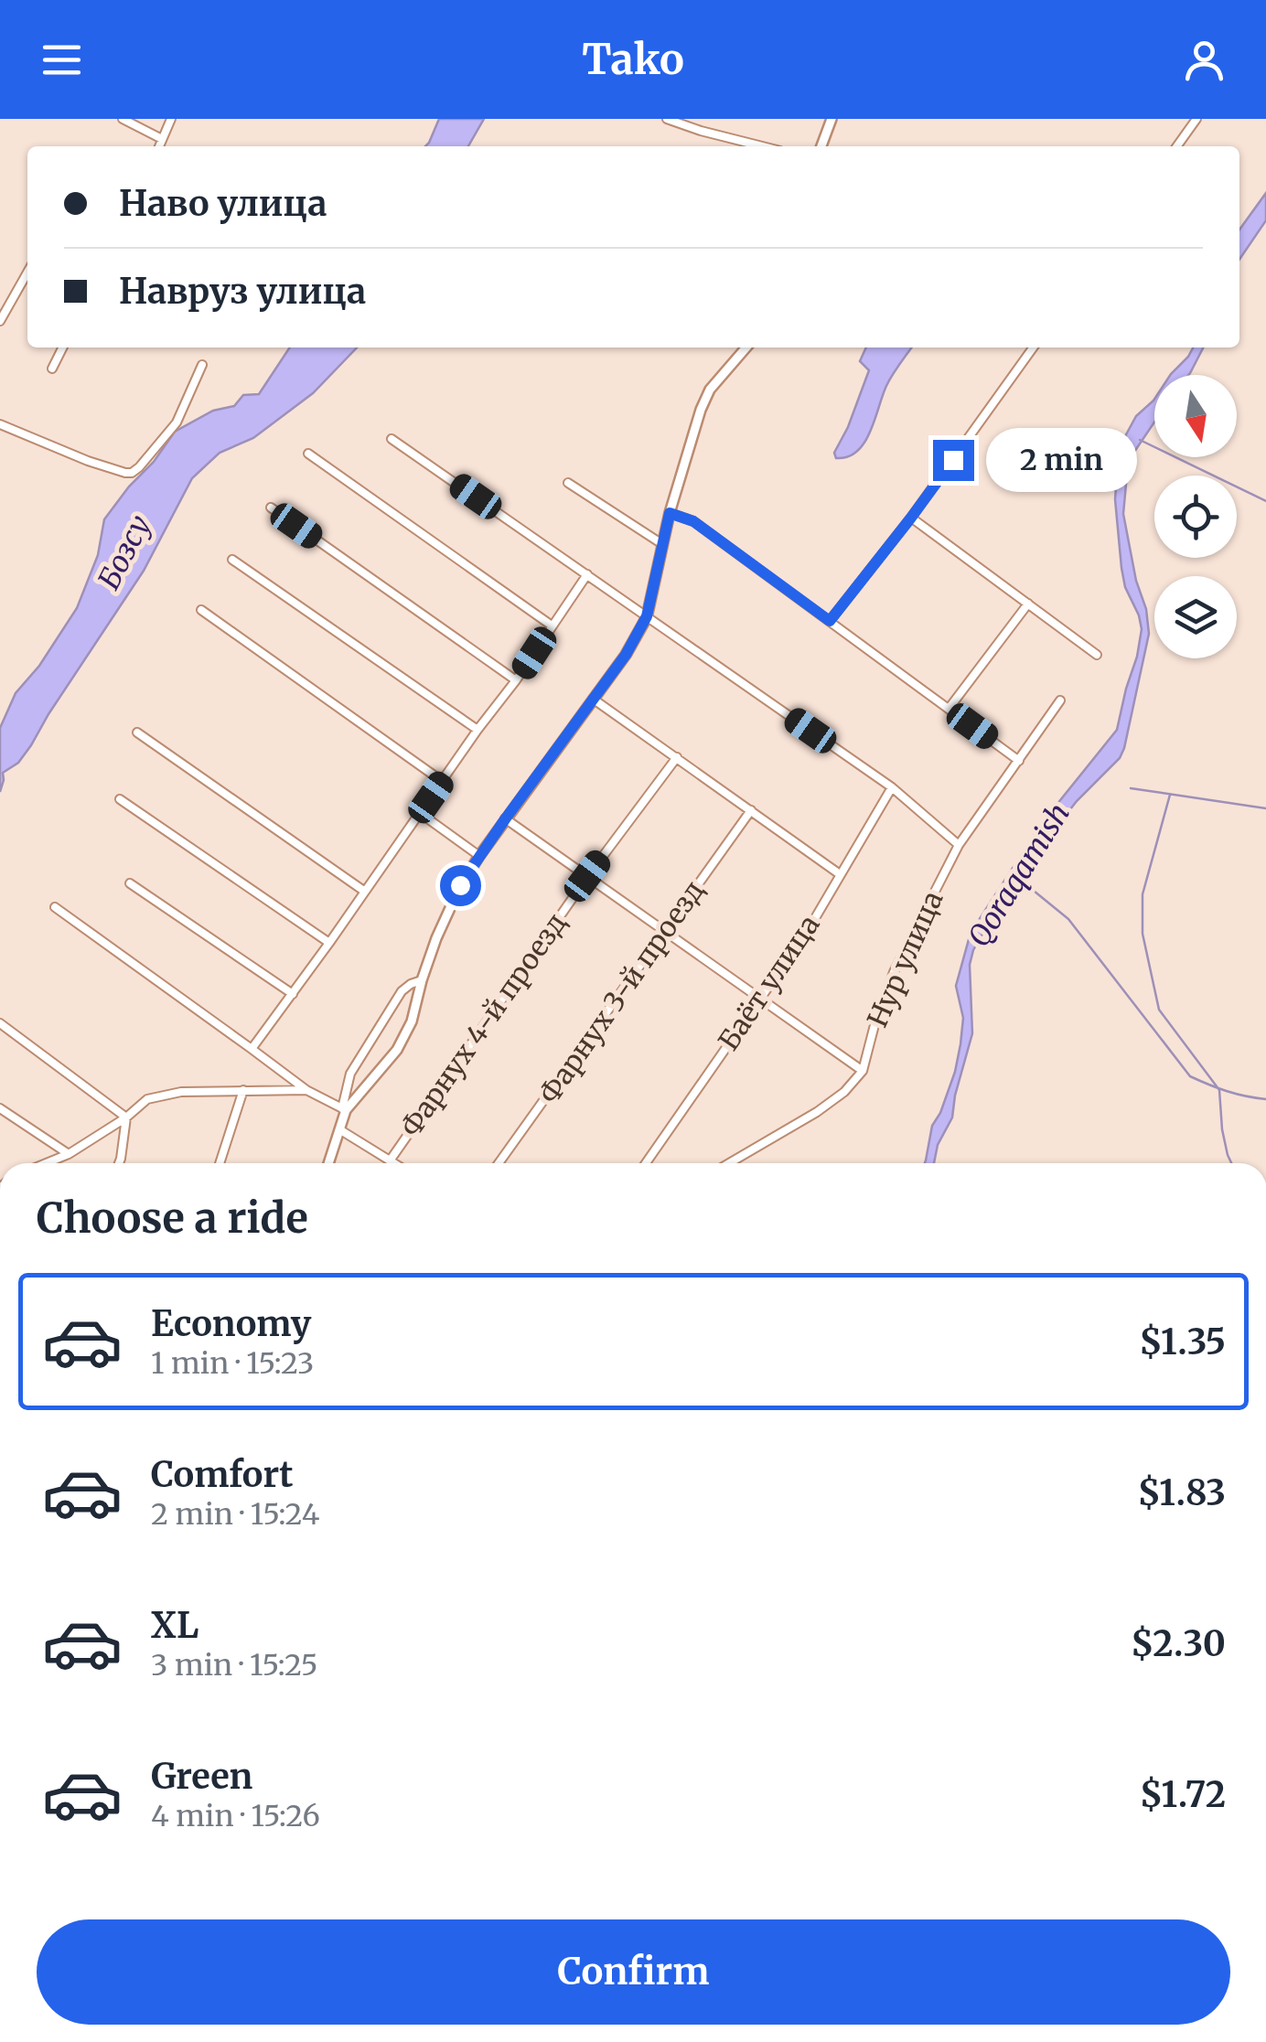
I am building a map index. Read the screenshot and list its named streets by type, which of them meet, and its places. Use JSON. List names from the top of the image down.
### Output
{
  "streets": {
    "street": [
      "Нур улица",
      "Баёт улица",
      "Фарнух 3-й проезд",
      "Фарнух 4-й проезд"
    ]
  },
  "water": ["Бозсу", "Qoraqamish"],
  "north": "bottom",
  "page": {
    "header": "Tako",
    "banner": ["Наво улица", "Навруз улица"],
    "bubble": "2 min",
    "heading": "Choose a ride",
    "list": [
      {
        "name": "Economy",
        "note": "1 min · 15:23",
        "value": "$1.35"
      },
      {
        "name": "Comfort",
        "note": "2 min · 15:24",
        "value": "$1.83"
      },
      {
        "name": "XL",
        "note": "3 min · 15:25",
        "value": "$2.30"
      },
      {
        "name": "Green",
        "note": "4 min · 15:26",
        "value": "$1.72"
      }
    ],
    "buttons": "Confirm"
  }
}
